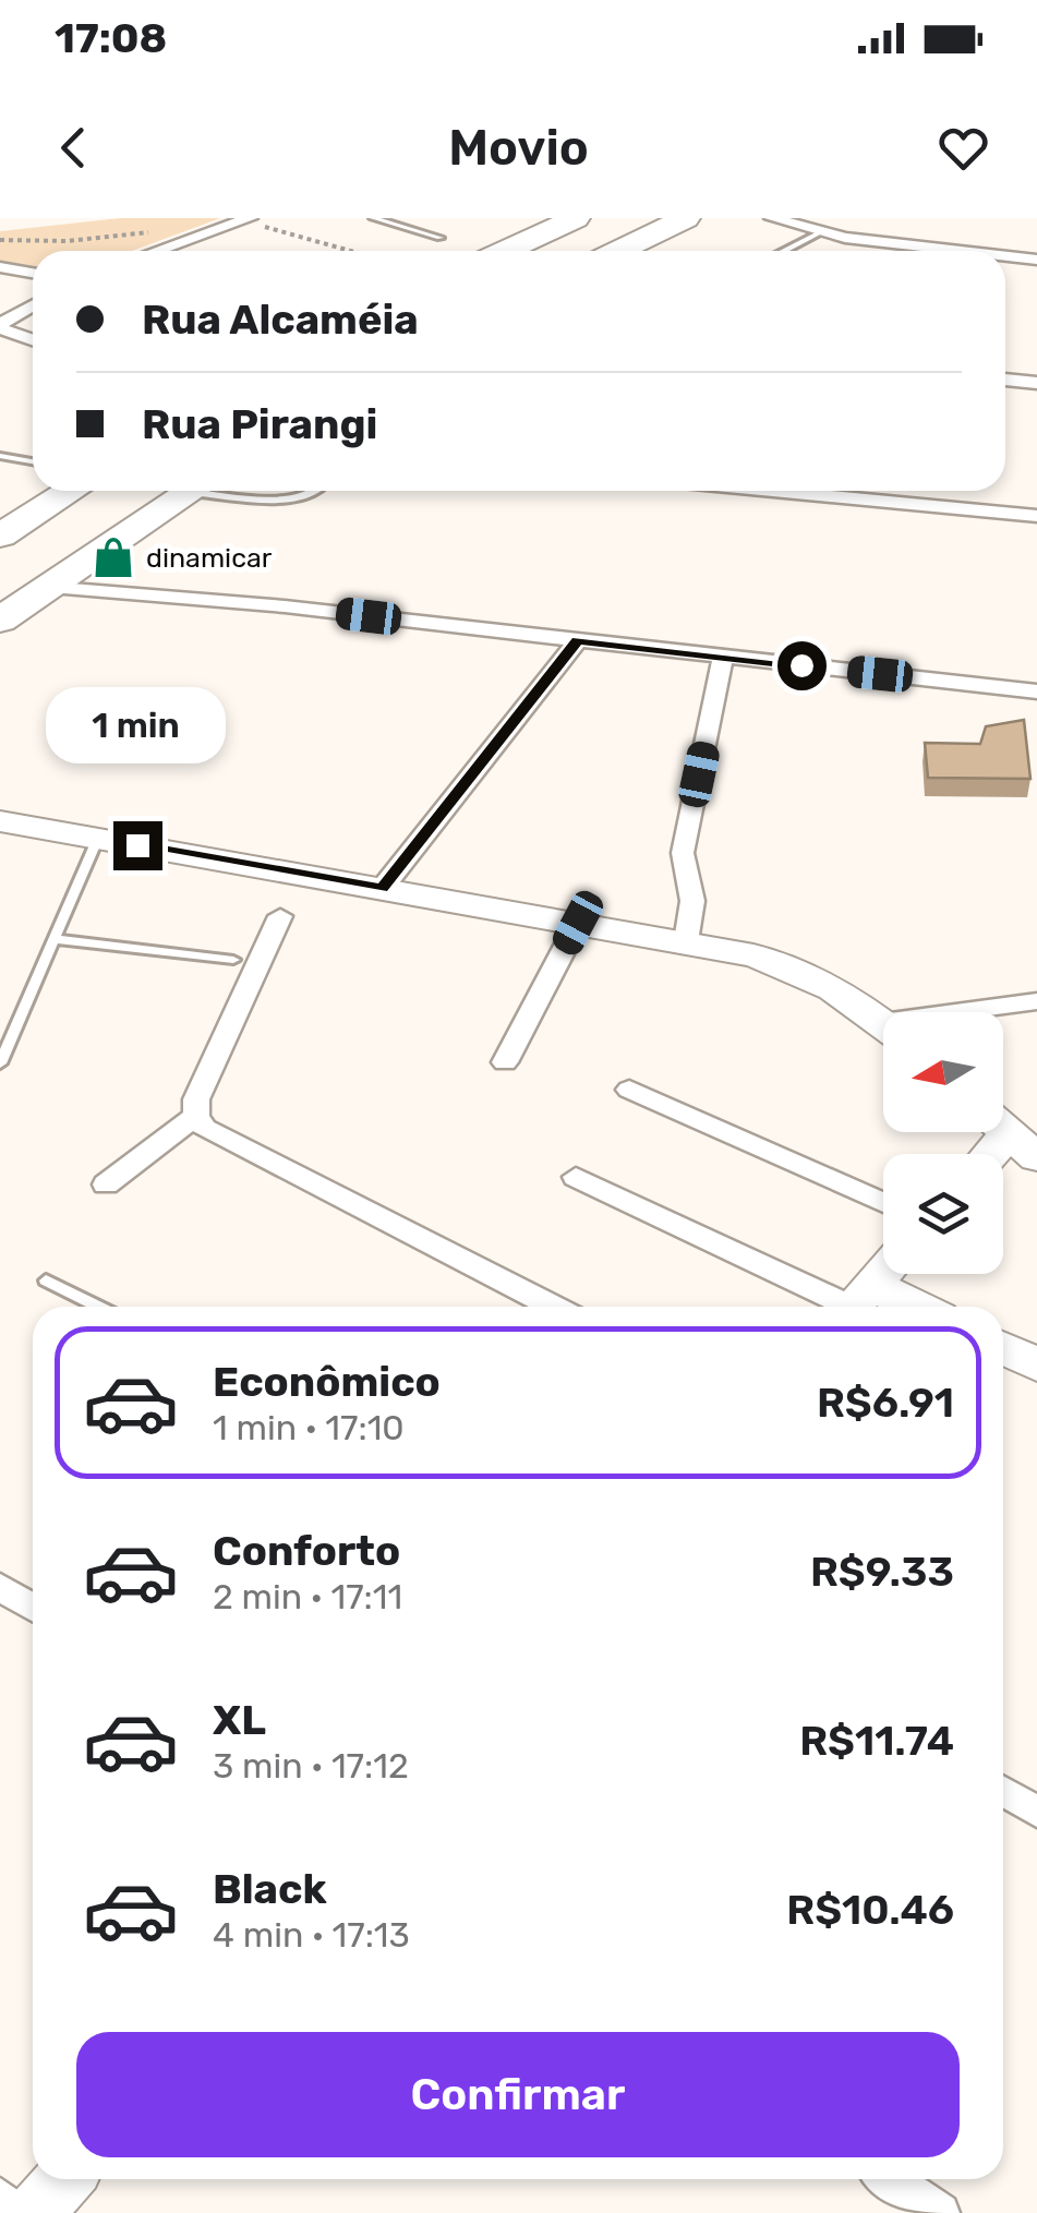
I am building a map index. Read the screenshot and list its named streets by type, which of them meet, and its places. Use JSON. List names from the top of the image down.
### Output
{
  "places": {
    "shop": ["dinamicar"]
  },
  "north": "left",
  "page": {
    "status": "17:08",
    "header": "Movio",
    "banner": ["Rua Alcaméia", "Rua Pirangi"],
    "bubble": "1 min",
    "list": [
      {
        "name": "Econômico",
        "note": "1 min · 17:10",
        "value": "R$6.91"
      },
      {
        "name": "Conforto",
        "note": "2 min · 17:11",
        "value": "R$9.33"
      },
      {
        "name": "XL",
        "note": "3 min · 17:12",
        "value": "R$11.74"
      },
      {
        "name": "Black",
        "note": "4 min · 17:13",
        "value": "R$10.46"
      }
    ],
    "buttons": "Confirmar"
  }
}
